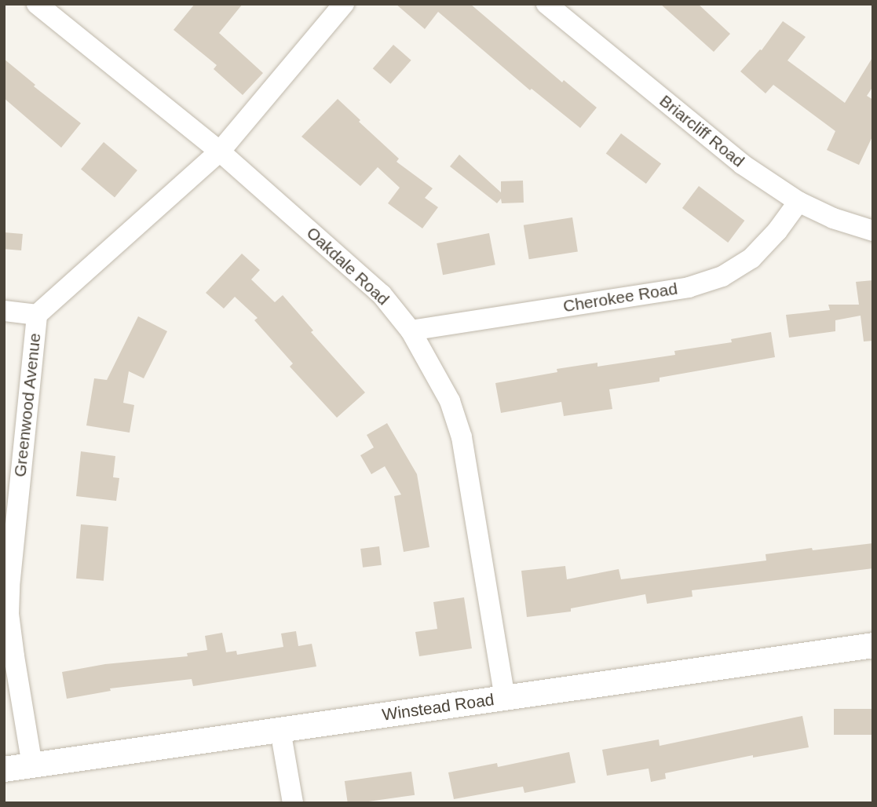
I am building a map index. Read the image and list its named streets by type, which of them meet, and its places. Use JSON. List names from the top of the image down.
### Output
{
  "streets": {
    "street": [
      "Briarcliff Road",
      "Oakdale Road",
      "Cherokee Road",
      "Greenwood Avenue",
      "Winstead Road"
    ]
  },
  "crossings": [
    ["Briarcliff Road", "Cherokee Road"],
    ["Oakdale Road", "Cherokee Road"],
    ["Oakdale Road", "Greenwood Avenue"],
    ["Oakdale Road", "Winstead Road"],
    ["Greenwood Avenue", "Winstead Road"]
  ]
}
